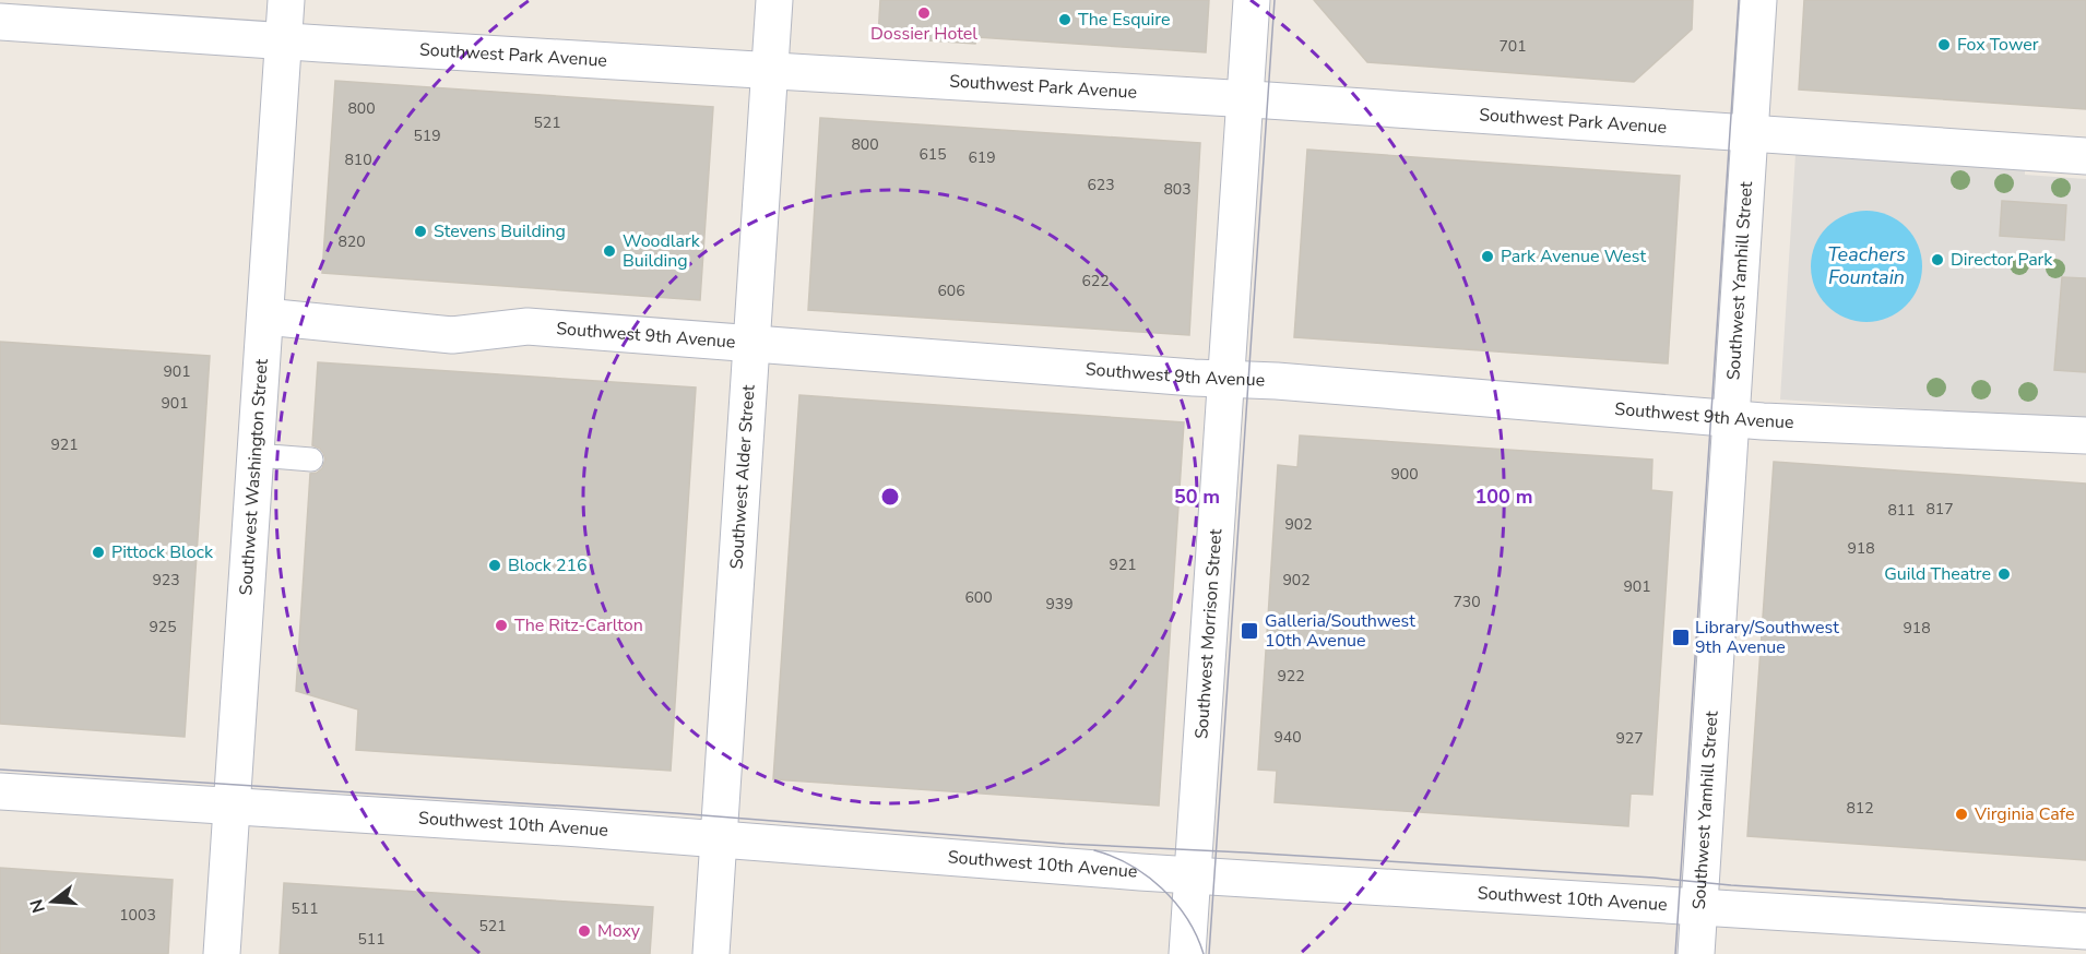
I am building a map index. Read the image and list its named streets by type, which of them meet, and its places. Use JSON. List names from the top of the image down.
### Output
{
  "streets": {
    "street": [
      "Southwest Park Avenue",
      "Southwest Yamhill Street",
      "Southwest 9th Avenue",
      "Southwest Washington Street",
      "Southwest Alder Street",
      "Southwest Morrison Street",
      "Southwest 10th Avenue"
    ]
  },
  "crossings": [
    ["Southwest Park Avenue", "Southwest Yamhill Street"],
    ["Southwest Park Avenue", "Southwest Washington Street"],
    ["Southwest Park Avenue", "Southwest Alder Street"],
    ["Southwest Park Avenue", "Southwest Morrison Street"],
    ["Southwest Yamhill Street", "Southwest 9th Avenue"],
    ["Southwest Yamhill Street", "Southwest 10th Avenue"],
    ["Southwest 9th Avenue", "Southwest Washington Street"],
    ["Southwest 9th Avenue", "Southwest Alder Street"],
    ["Southwest 9th Avenue", "Southwest Morrison Street"],
    ["Southwest Washington Street", "Southwest 10th Avenue"],
    ["Southwest Alder Street", "Southwest 10th Avenue"],
    ["Southwest Morrison Street", "Southwest 10th Avenue"]
  ],
  "water": ["Teachers Fountain"],
  "places": {
    "other": [
      "Dossier Hotel",
      "The Esquire",
      "Fox Tower",
      "Stevens Building",
      "Woodlark Building",
      "Park Avenue West",
      "Director Park",
      "Pittock Block",
      "Block 216",
      "Guild Theatre",
      "The Ritz-Carlton",
      "Virginia Cafe",
      "Moxy"
    ],
    "transit": ["Galleria/Southwest 10th Avenue", "Library/Southwest 9th Avenue"]
  },
  "house_numbers": [
    "701",
    "800",
    "521",
    "519",
    "800",
    "615",
    "619",
    "810",
    "623",
    "803",
    "820",
    "622",
    "606",
    "901",
    "901",
    "921",
    "900",
    "817",
    "811",
    "902",
    "918",
    "921",
    "923",
    "902",
    "901",
    "600",
    "730",
    "939",
    "925",
    "918",
    "922",
    "940",
    "927",
    "812",
    "511",
    "1003",
    "521",
    "511"
  ],
  "north": "left",
  "rings": ["50 m", "100 m"]
}
